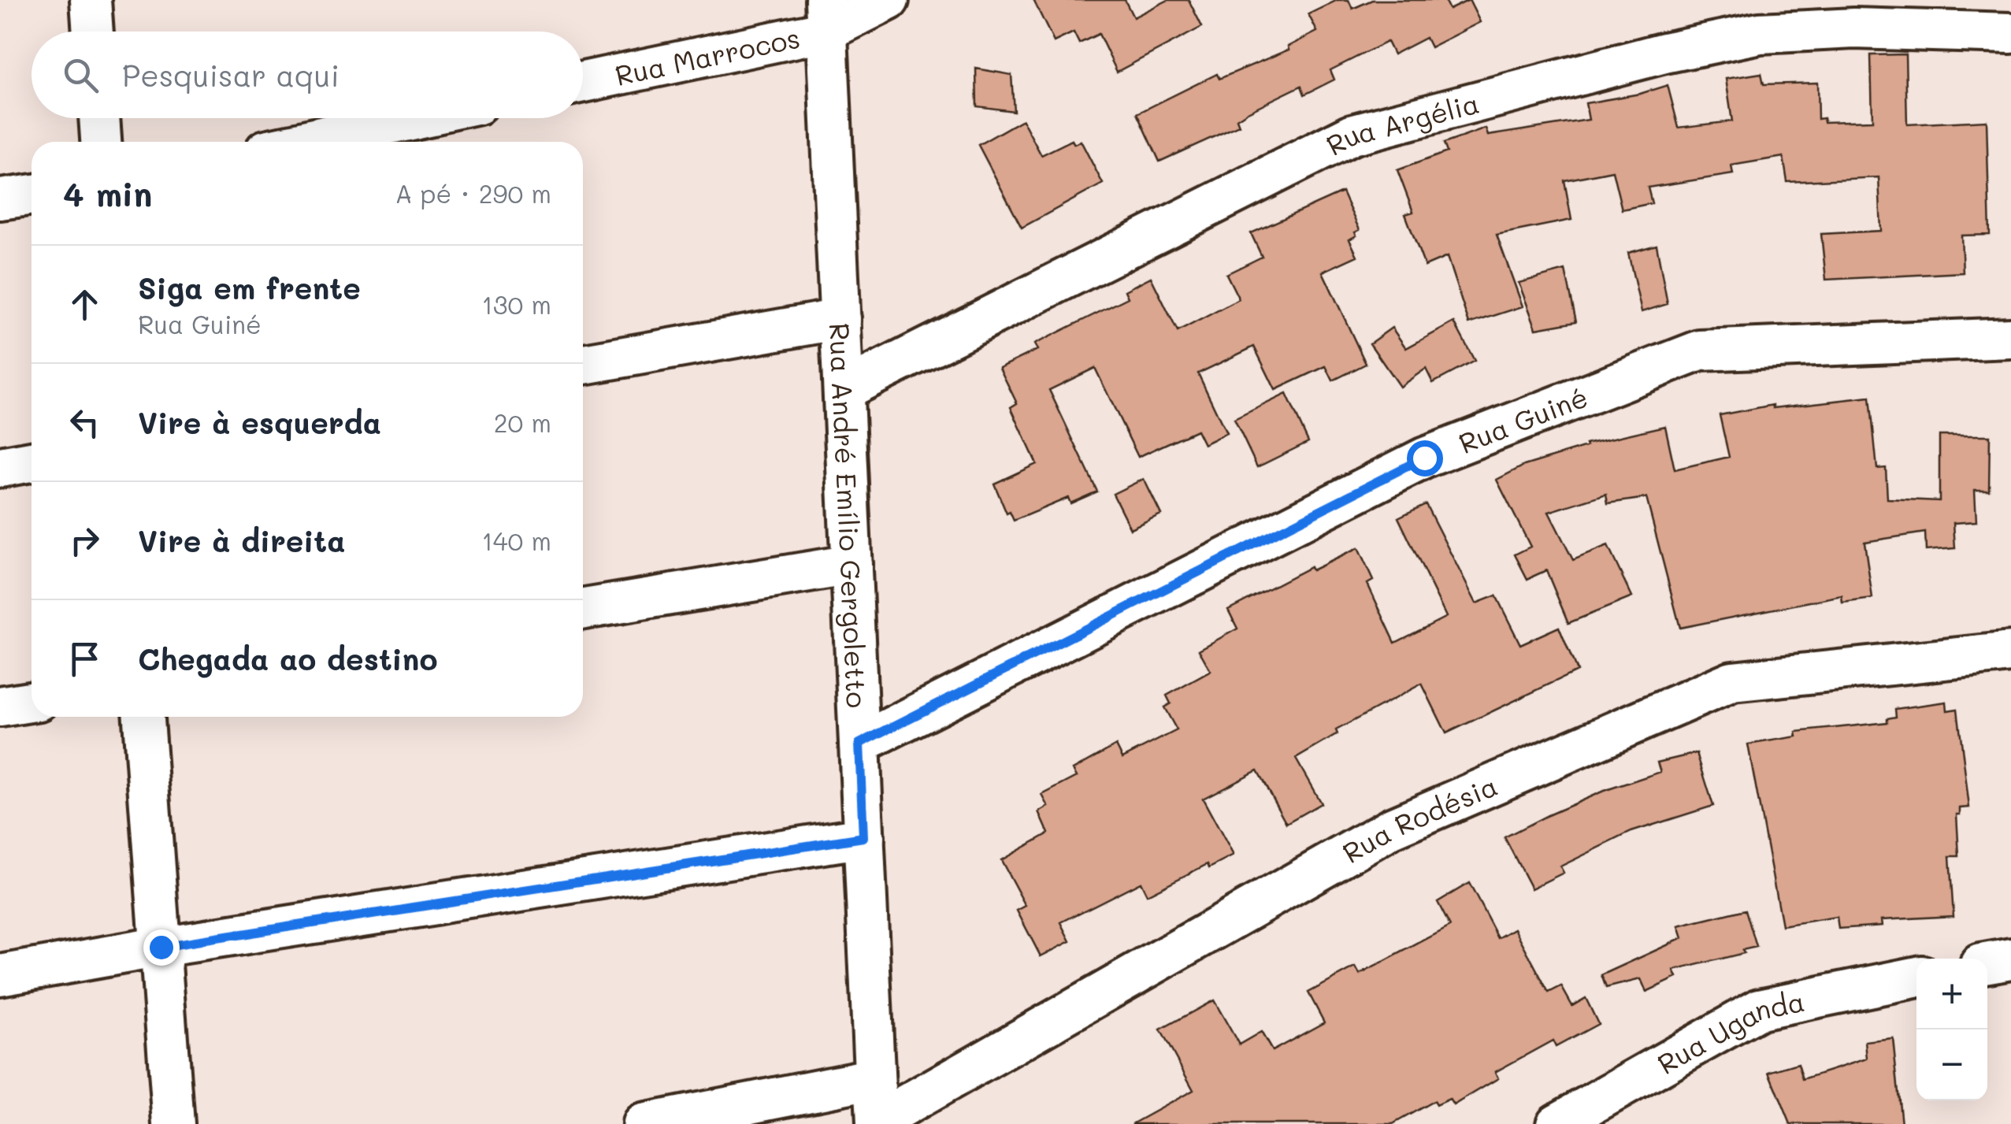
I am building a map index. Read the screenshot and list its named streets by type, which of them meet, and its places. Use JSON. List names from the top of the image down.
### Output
{
  "streets": {
    "street": [
      "Rua Marrocos",
      "Rua Argélia",
      "Rua Guiné",
      "Rua André Emílio Gergoletto",
      "Rua Rodésia",
      "Rua Uganda"
    ]
  },
  "crossings": [
    ["Rua Marrocos", "Rua André Emílio Gergoletto"],
    ["Rua Argélia", "Rua André Emílio Gergoletto"],
    ["Rua Guiné", "Rua André Emílio Gergoletto"],
    ["Rua André Emílio Gergoletto", "Rua Rodésia"]
  ],
  "page": {
    "search": "Pesquisar aqui",
    "heading": ["4 min", "A pé · 290 m"],
    "list": [
      ["Siga em frente", "Rua Guiné", "130 m"],
      ["Vire à esquerda", "20 m"],
      ["Vire à direita", "140 m"],
      "Chegada ao destino"
    ],
    "map_buttons": ["+", "−"]
  }
}
